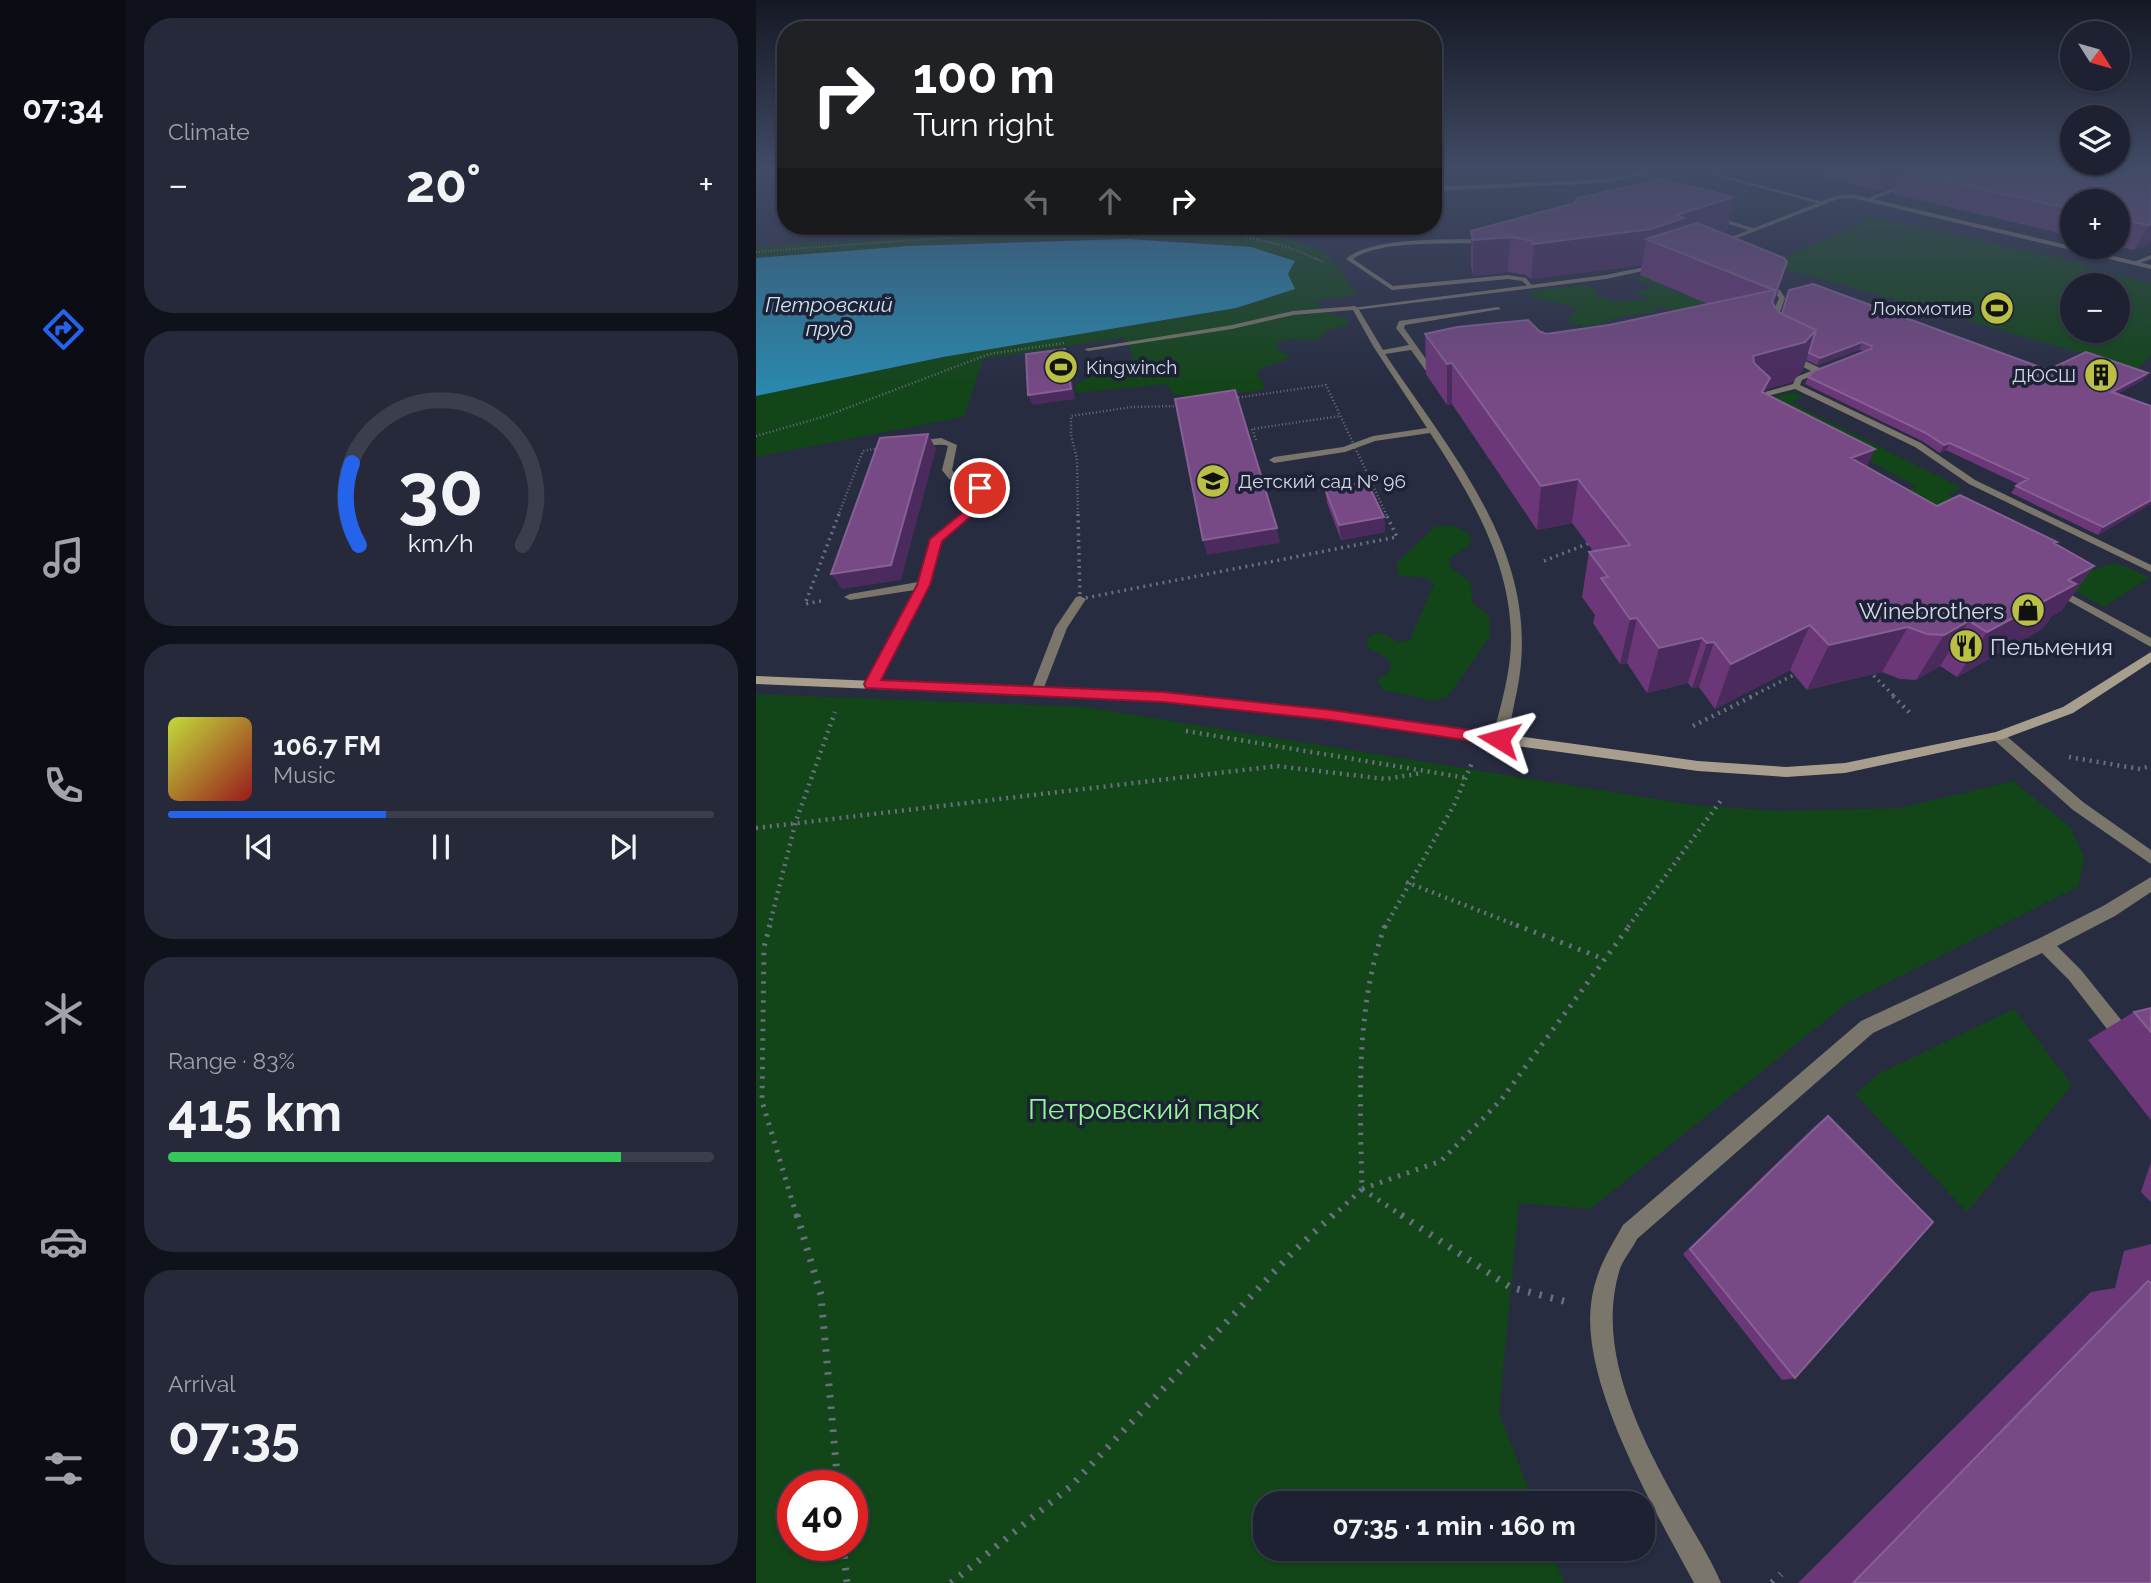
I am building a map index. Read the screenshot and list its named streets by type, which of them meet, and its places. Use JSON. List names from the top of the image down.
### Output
{
  "water": ["Петровский пруд"],
  "parks": ["Петровский парк"],
  "places": {
    "sports": ["Локомотив", "Kingwinch"],
    "building": ["ДЮСШ"],
    "school or university": ["Детский сад № 96"],
    "shop": ["Winebrothers"],
    "restaurant": ["Пельмения"]
  },
  "north": "bottom right",
  "page": {
    "tabs": "07:34",
    "tile": [
      "Climate",
      ["Range · 83%", "415 km"],
      ["Arrival", "07:35"]
    ],
    "map_buttons": ["+", "−"],
    "turn": ["100 m", "Turn right"],
    "heat": ["−", "20°", "+"],
    "song": ["106.7 FM", "Music"],
    "limit": "40",
    "trip": "07:35 · 1 min · 160 m",
    "gauge": ["30", "km/h"]
  }
}
